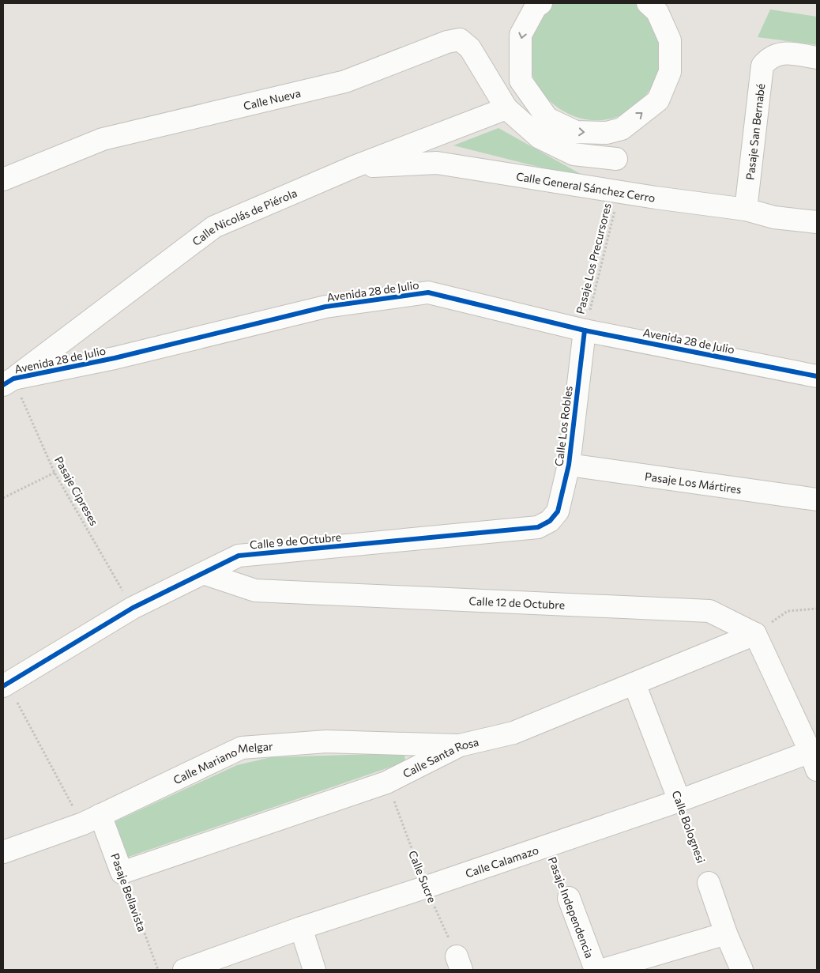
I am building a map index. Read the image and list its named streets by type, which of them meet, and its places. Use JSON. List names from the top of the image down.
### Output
{
  "streets": {
    "street": [
      "Calle Nueva",
      "Pasaje San Bernabé",
      "Calle General Sánchez Cerro",
      "Calle Nicolás de Piérola",
      "Avenida 28 de Julio",
      "Calle Los Robles",
      "Pasaje Los Mártires",
      "Calle 9 de Octubre",
      "Calle 12 de Octubre",
      "Calle Santa Rosa",
      "Calle Mariano Melgar",
      "Calle Bolognesi",
      "Calle Calamazo",
      "Pasaje Bellavista",
      "Pasaje Independencia"
    ],
    "path": ["Pasaje Los Precursores", "Pasaje Cipreses", "Calle Sucre"]
  },
  "crossings": [
    ["Calle Nueva", "Calle Nicolás de Piérola"],
    ["Pasaje San Bernabé", "Calle General Sánchez Cerro"],
    ["Calle General Sánchez Cerro", "Calle Nicolás de Piérola"],
    ["Calle General Sánchez Cerro", "Pasaje Los Precursores"],
    ["Calle Nicolás de Piérola", "Avenida 28 de Julio"],
    ["Calle Nicolás de Piérola", "Pasaje Cipreses"],
    ["Pasaje Los Precursores", "Avenida 28 de Julio"],
    ["Pasaje Los Precursores", "Calle Los Robles"],
    ["Avenida 28 de Julio", "Calle Los Robles"],
    ["Avenida 28 de Julio", "Pasaje Cipreses"],
    ["Calle Los Robles", "Pasaje Los Mártires"],
    ["Calle Los Robles", "Calle 9 de Octubre"],
    ["Pasaje Cipreses", "Calle 9 de Octubre"],
    ["Calle 9 de Octubre", "Calle 12 de Octubre"],
    ["Calle 12 de Octubre", "Calle Santa Rosa"],
    ["Calle Santa Rosa", "Calle Mariano Melgar"],
    ["Calle Santa Rosa", "Calle Bolognesi"],
    ["Calle Santa Rosa", "Calle Sucre"],
    ["Calle Santa Rosa", "Pasaje Bellavista"],
    ["Calle Mariano Melgar", "Pasaje Bellavista"],
    ["Calle Bolognesi", "Calle Calamazo"],
    ["Calle Calamazo", "Calle Sucre"],
    ["Calle Calamazo", "Pasaje Independencia"]
  ]
}
